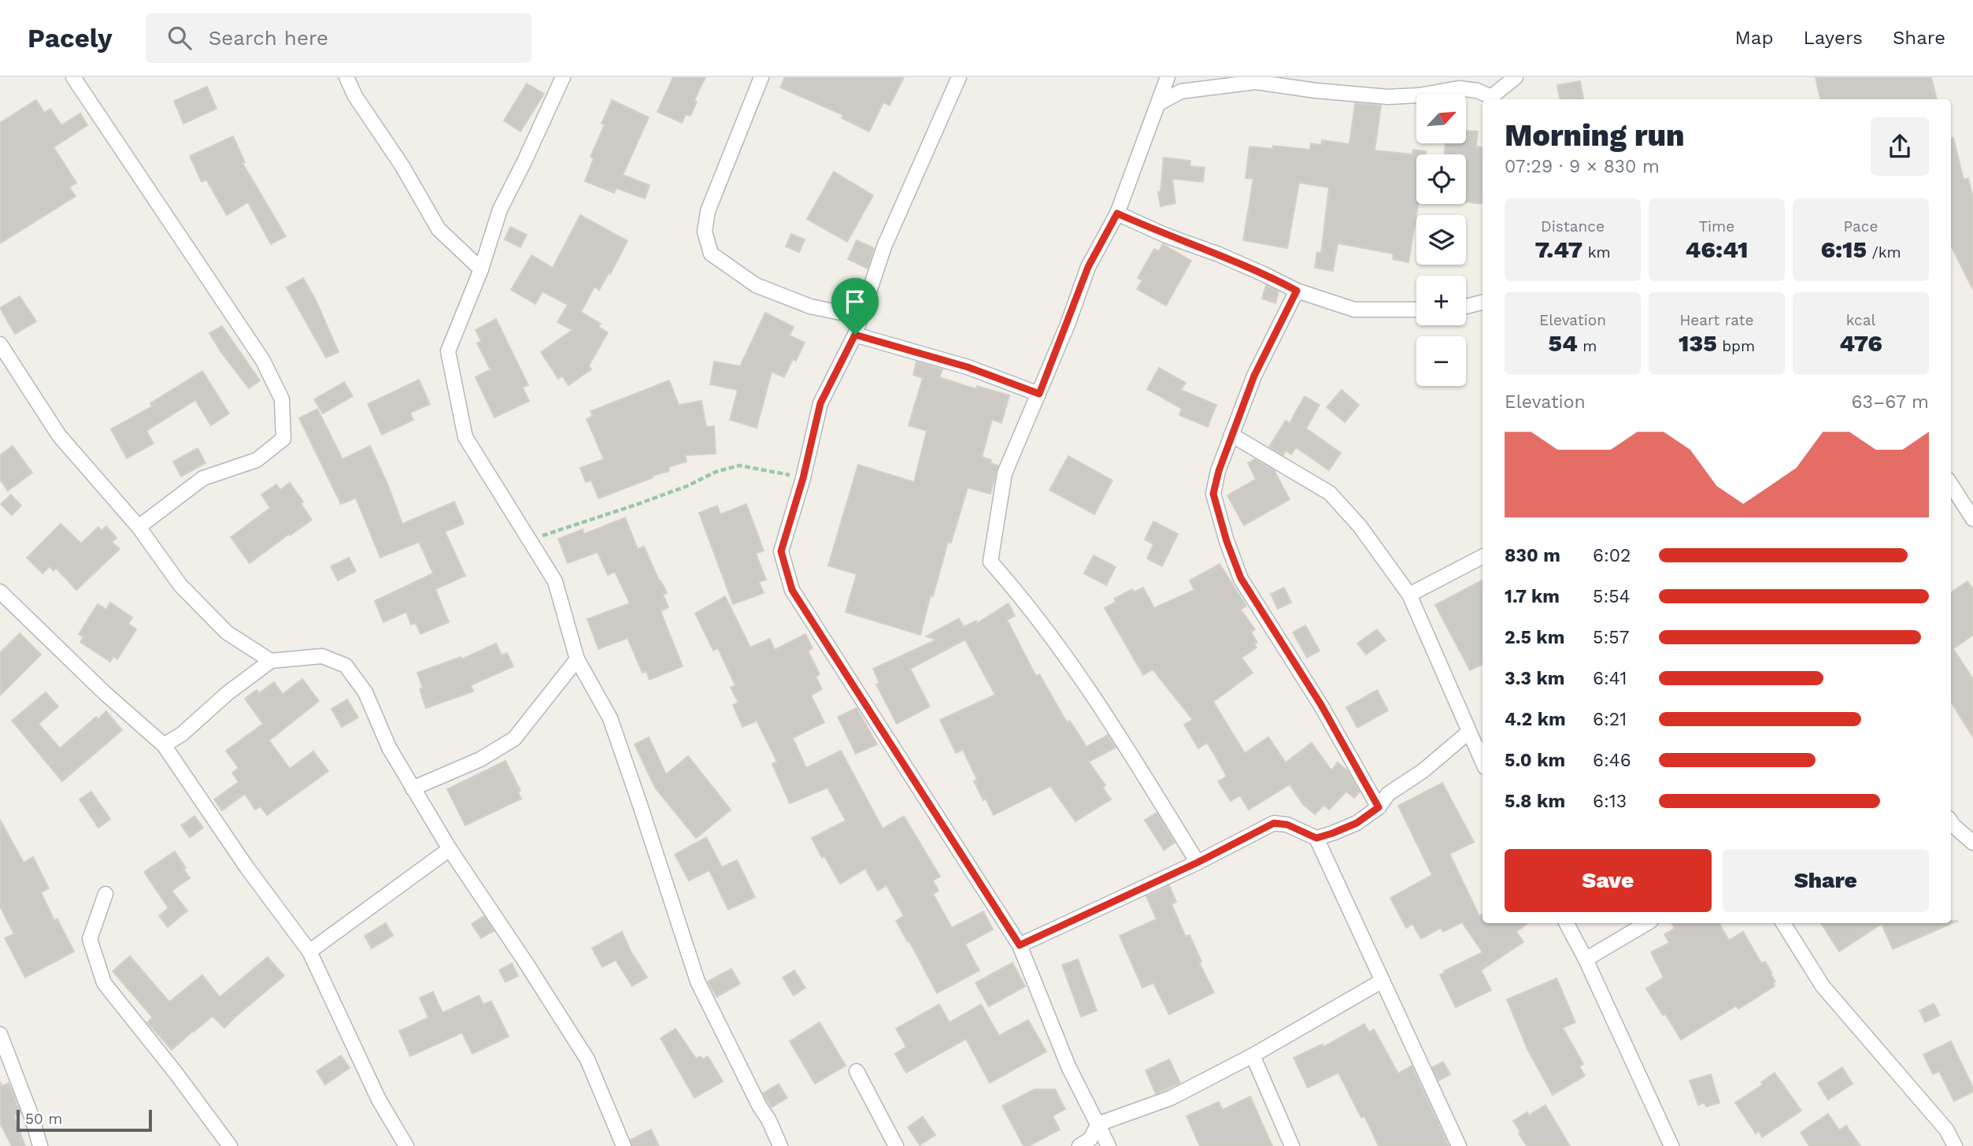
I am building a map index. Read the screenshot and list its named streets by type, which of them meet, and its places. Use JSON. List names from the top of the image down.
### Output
{
  "scale_bar": "50 m",
  "north": "top right",
  "page": {
    "header": "Pacely",
    "search": "Search here",
    "nav": ["Map", "Layers", "Share"],
    "map_buttons": ["+", "−"],
    "heading": ["Morning run", "07:29 · 9 × 830 m"],
    "stats": [
      ["Distance", "7.47 km"],
      ["Time", "46:41"],
      ["Pace", "6:15 /km"],
      ["Elevation", "54 m"],
      ["Heart rate", "135 bpm"],
      ["kcal", "476"]
    ],
    "chart": ["Elevation", "63–67 m"],
    "list": [
      {
        "name": "830 m",
        "note": "6:02"
      },
      {
        "name": "1.7 km",
        "note": "5:54"
      },
      {
        "name": "2.5 km",
        "note": "5:57"
      },
      {
        "name": "3.3 km",
        "note": "6:41"
      },
      {
        "name": "4.2 km",
        "note": "6:21"
      },
      {
        "name": "5.0 km",
        "note": "6:46"
      },
      {
        "name": "5.8 km",
        "note": "6:13"
      }
    ],
    "buttons": ["Save", "Share"],
    "scale": "50 m"
  }
}
